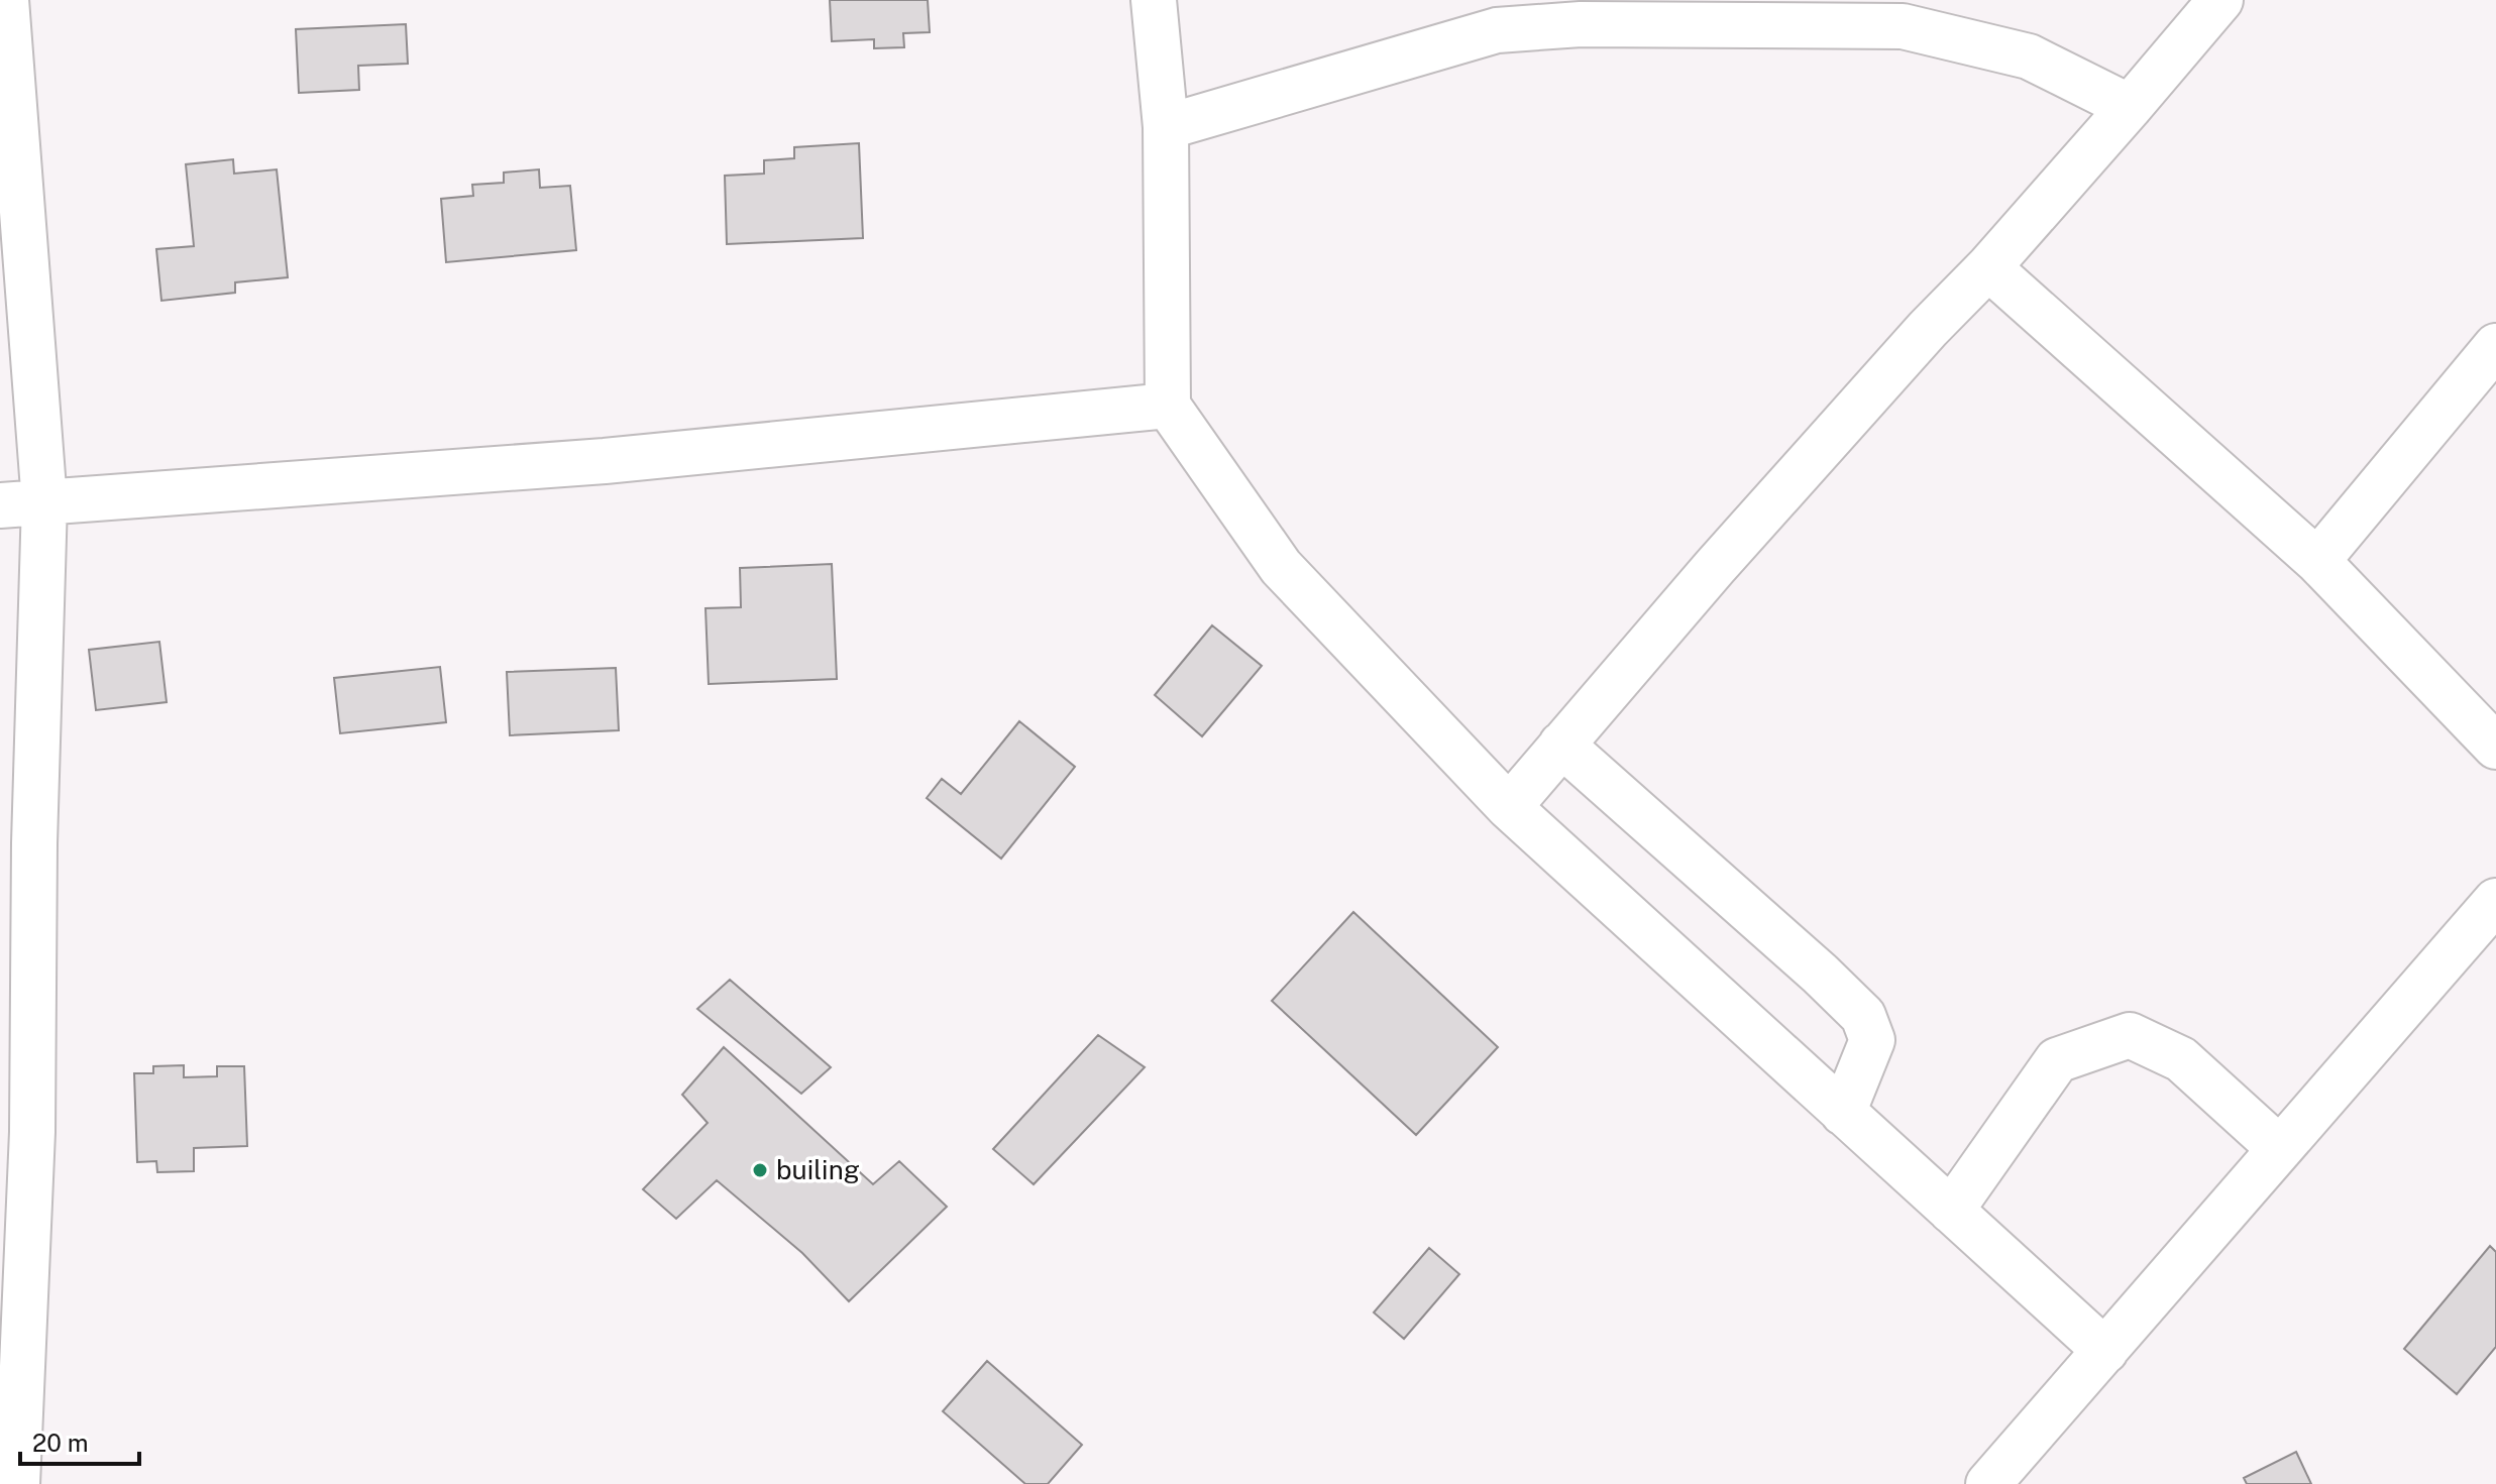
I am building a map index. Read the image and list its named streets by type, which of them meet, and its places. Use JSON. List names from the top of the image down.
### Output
{
  "places": ["builing"],
  "scale_bar": "20 m"
}
